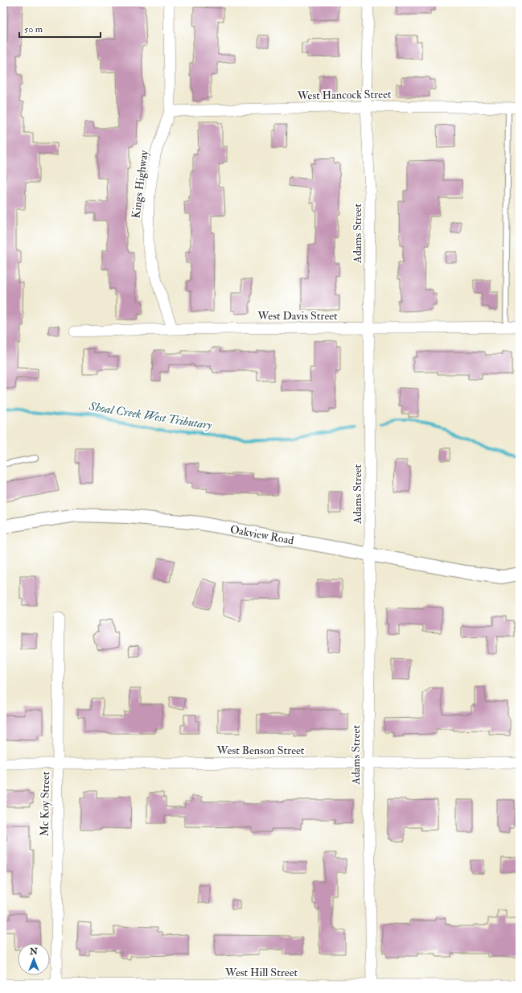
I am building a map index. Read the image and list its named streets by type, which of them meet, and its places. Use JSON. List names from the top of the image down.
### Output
{
  "streets": {
    "street": [
      "West Hancock Street",
      "Kings Highway",
      "Adams Street",
      "West Davis Street",
      "Oakview Road",
      "West Benson Street",
      "Mc Koy Street",
      "West Hill Street"
    ]
  },
  "crossings": [
    ["West Hancock Street", "Kings Highway"],
    ["West Hancock Street", "Adams Street"],
    ["Kings Highway", "West Davis Street"],
    ["Adams Street", "West Davis Street"],
    ["Adams Street", "Oakview Road"],
    ["Adams Street", "West Benson Street"],
    ["Adams Street", "West Hill Street"],
    ["West Benson Street", "Mc Koy Street"],
    ["Mc Koy Street", "West Hill Street"]
  ],
  "water": ["Shoal Creek West Tributary"],
  "scale_bar": "50 m",
  "north": "top"
}
